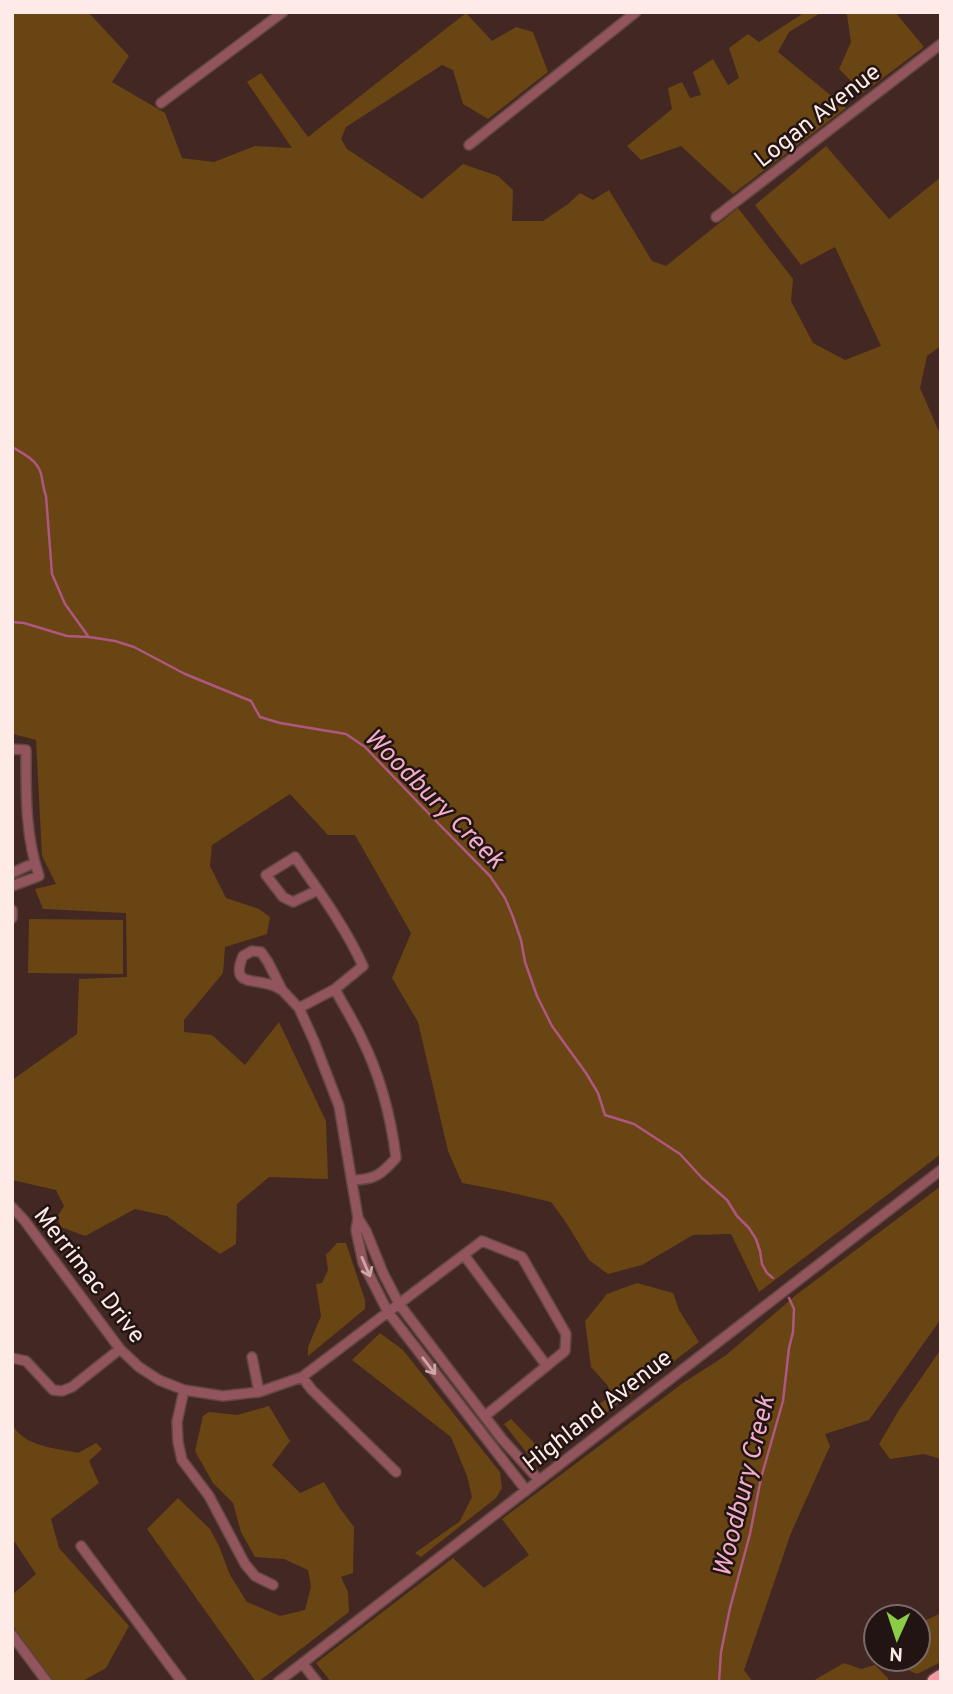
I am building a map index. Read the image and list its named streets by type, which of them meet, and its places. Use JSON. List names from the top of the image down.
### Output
{
  "streets": {
    "street": ["Logan Avenue", "Merrimac Drive", "Highland Avenue"]
  },
  "water": ["Woodbury Creek"],
  "north": "bottom"
}
